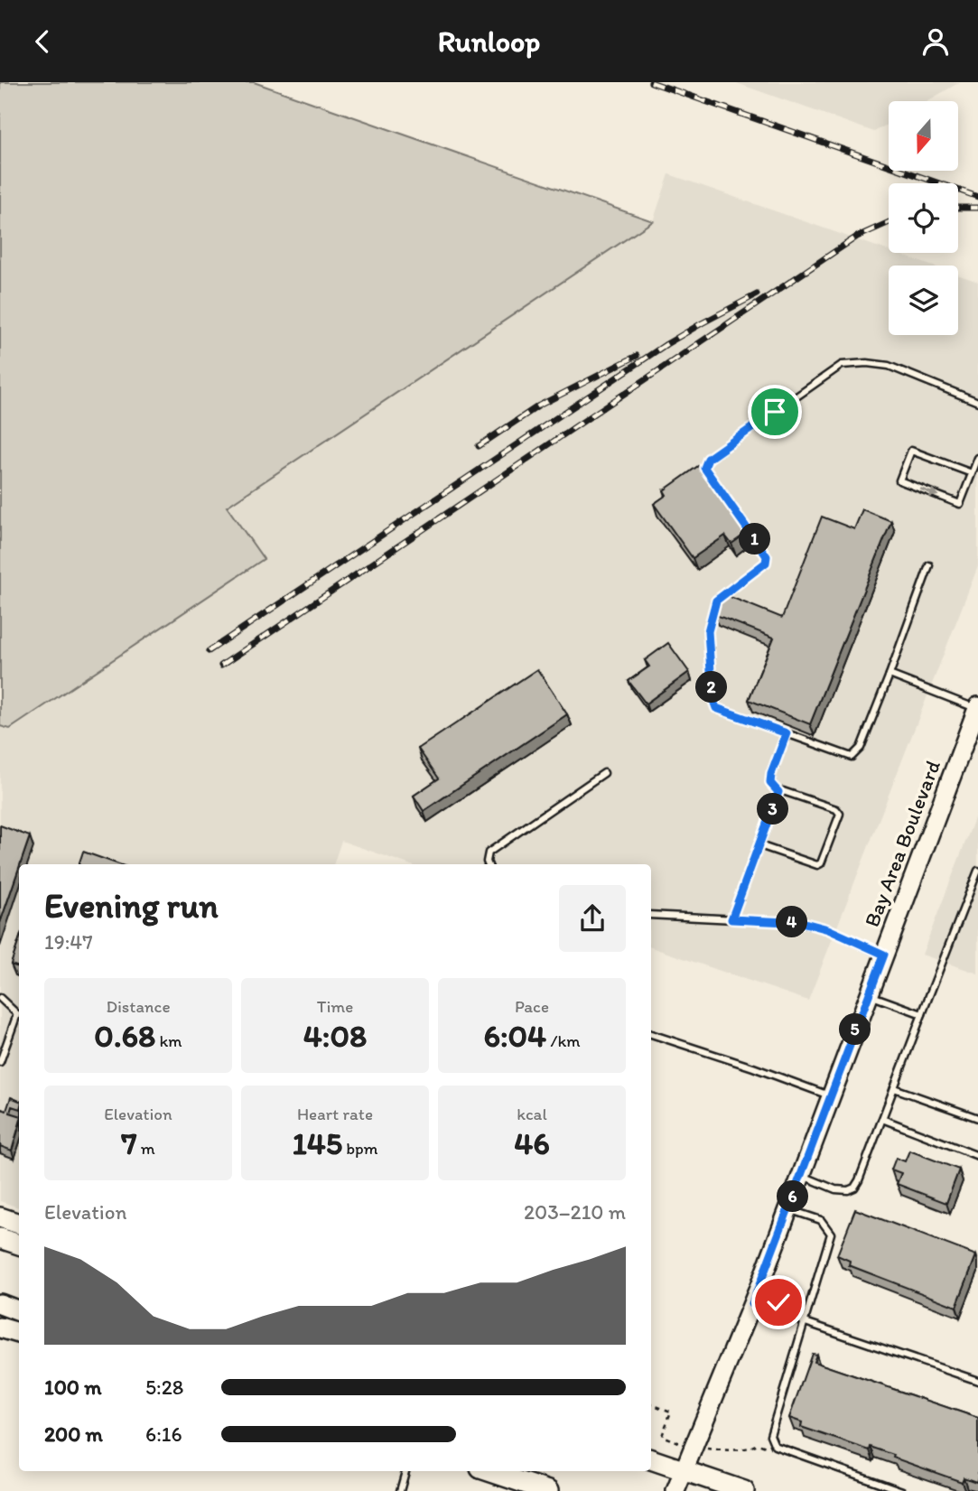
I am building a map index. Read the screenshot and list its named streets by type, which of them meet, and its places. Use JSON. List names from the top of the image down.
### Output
{
  "streets": {
    "main road": ["Bay Area Boulevard"]
  },
  "north": "bottom",
  "page": {
    "header": "Runloop",
    "pins": [
      "1",
      "2",
      "3",
      "4",
      "5",
      "6"
    ],
    "heading": ["Evening run", "19:47"],
    "stats": [
      ["Distance", "0.68 km"],
      ["Time", "4:08"],
      ["Pace", "6:04 /km"],
      ["Elevation", "7 m"],
      ["Heart rate", "145 bpm"],
      ["kcal", "46"]
    ],
    "chart": ["Elevation", "203–210 m"],
    "list": [
      {
        "name": "100 m",
        "note": "5:28"
      },
      {
        "name": "200 m",
        "note": "6:16"
      }
    ]
  }
}
